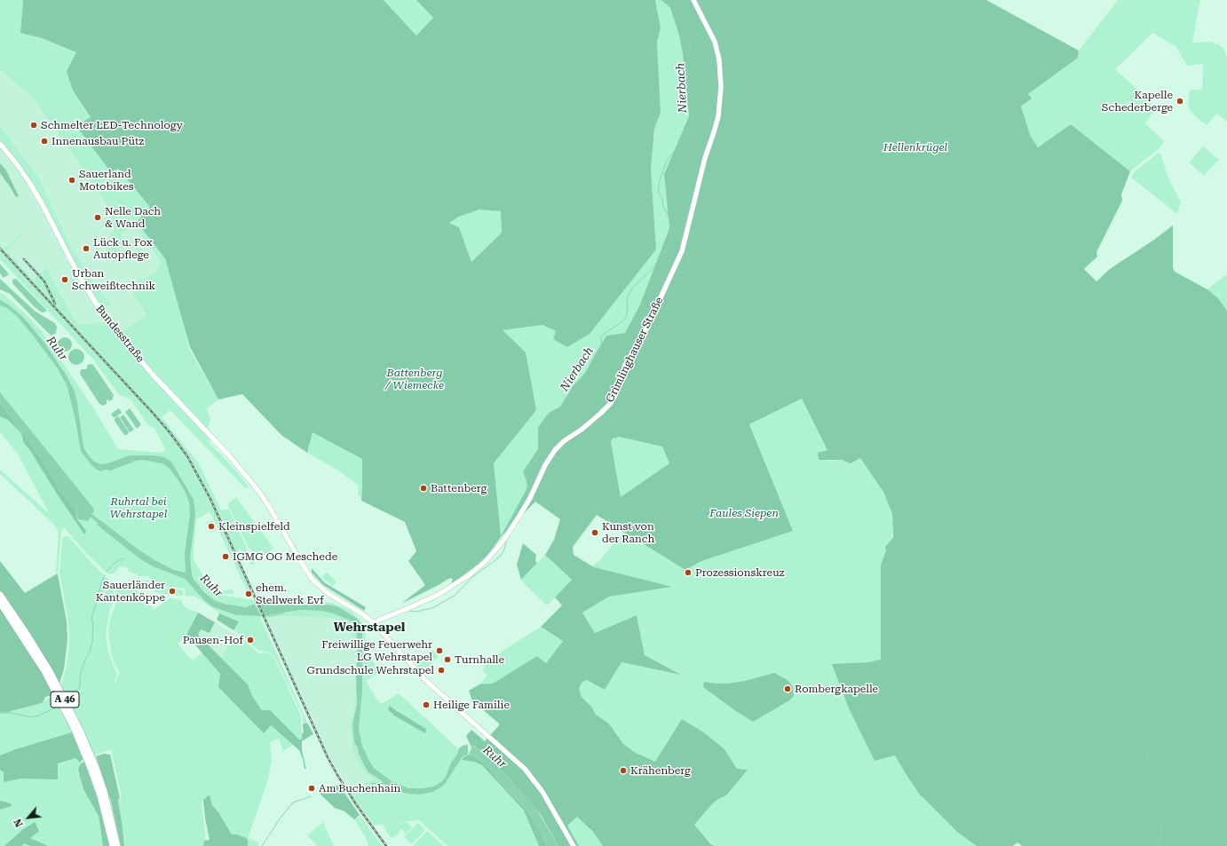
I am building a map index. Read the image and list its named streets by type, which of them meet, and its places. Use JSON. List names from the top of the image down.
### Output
{
  "streets": {
    "highway": ["A 46"],
    "main road": ["Bundesstraße", "Grimlinghauser Straße"]
  },
  "crossings": [
    ["Bundesstraße", "Grimlinghauser Straße"]
  ],
  "districts": ["Wehrstapel"],
  "water": ["Nierbach", "Ruhr"],
  "parks": [
    "Hellenkrügel",
    "Battenberg / Wiemecke",
    "Ruhrtal bei Wehrstapel",
    "Faules Siepen"
  ],
  "places": [
    "Kapelle Schederberge",
    "Schmelter LED-Technology",
    "Innenausbau Pütz",
    "Sauerland Motobikes",
    "Nelle Dach & Wand",
    "Lück u. Fox Autopflege",
    "Urban Schweißtechnik",
    "Battenberg",
    "Kleinspielfeld",
    "Kunst von der Ranch",
    "IGMG OG Meschede",
    "Prozessionskreuz",
    "Sauerländer Kantenköppe",
    "ehem. Stellwerk Evf",
    "Pausen-Hof",
    "Freiwillige Feuerwehr LG Wehrstapel",
    "Turnhalle",
    "Grundschule Wehrstapel",
    "Rombergkapelle",
    "Heilige Familie",
    "Krähenberg",
    "Am Buchenhain"
  ],
  "north": "bottom left"
}
